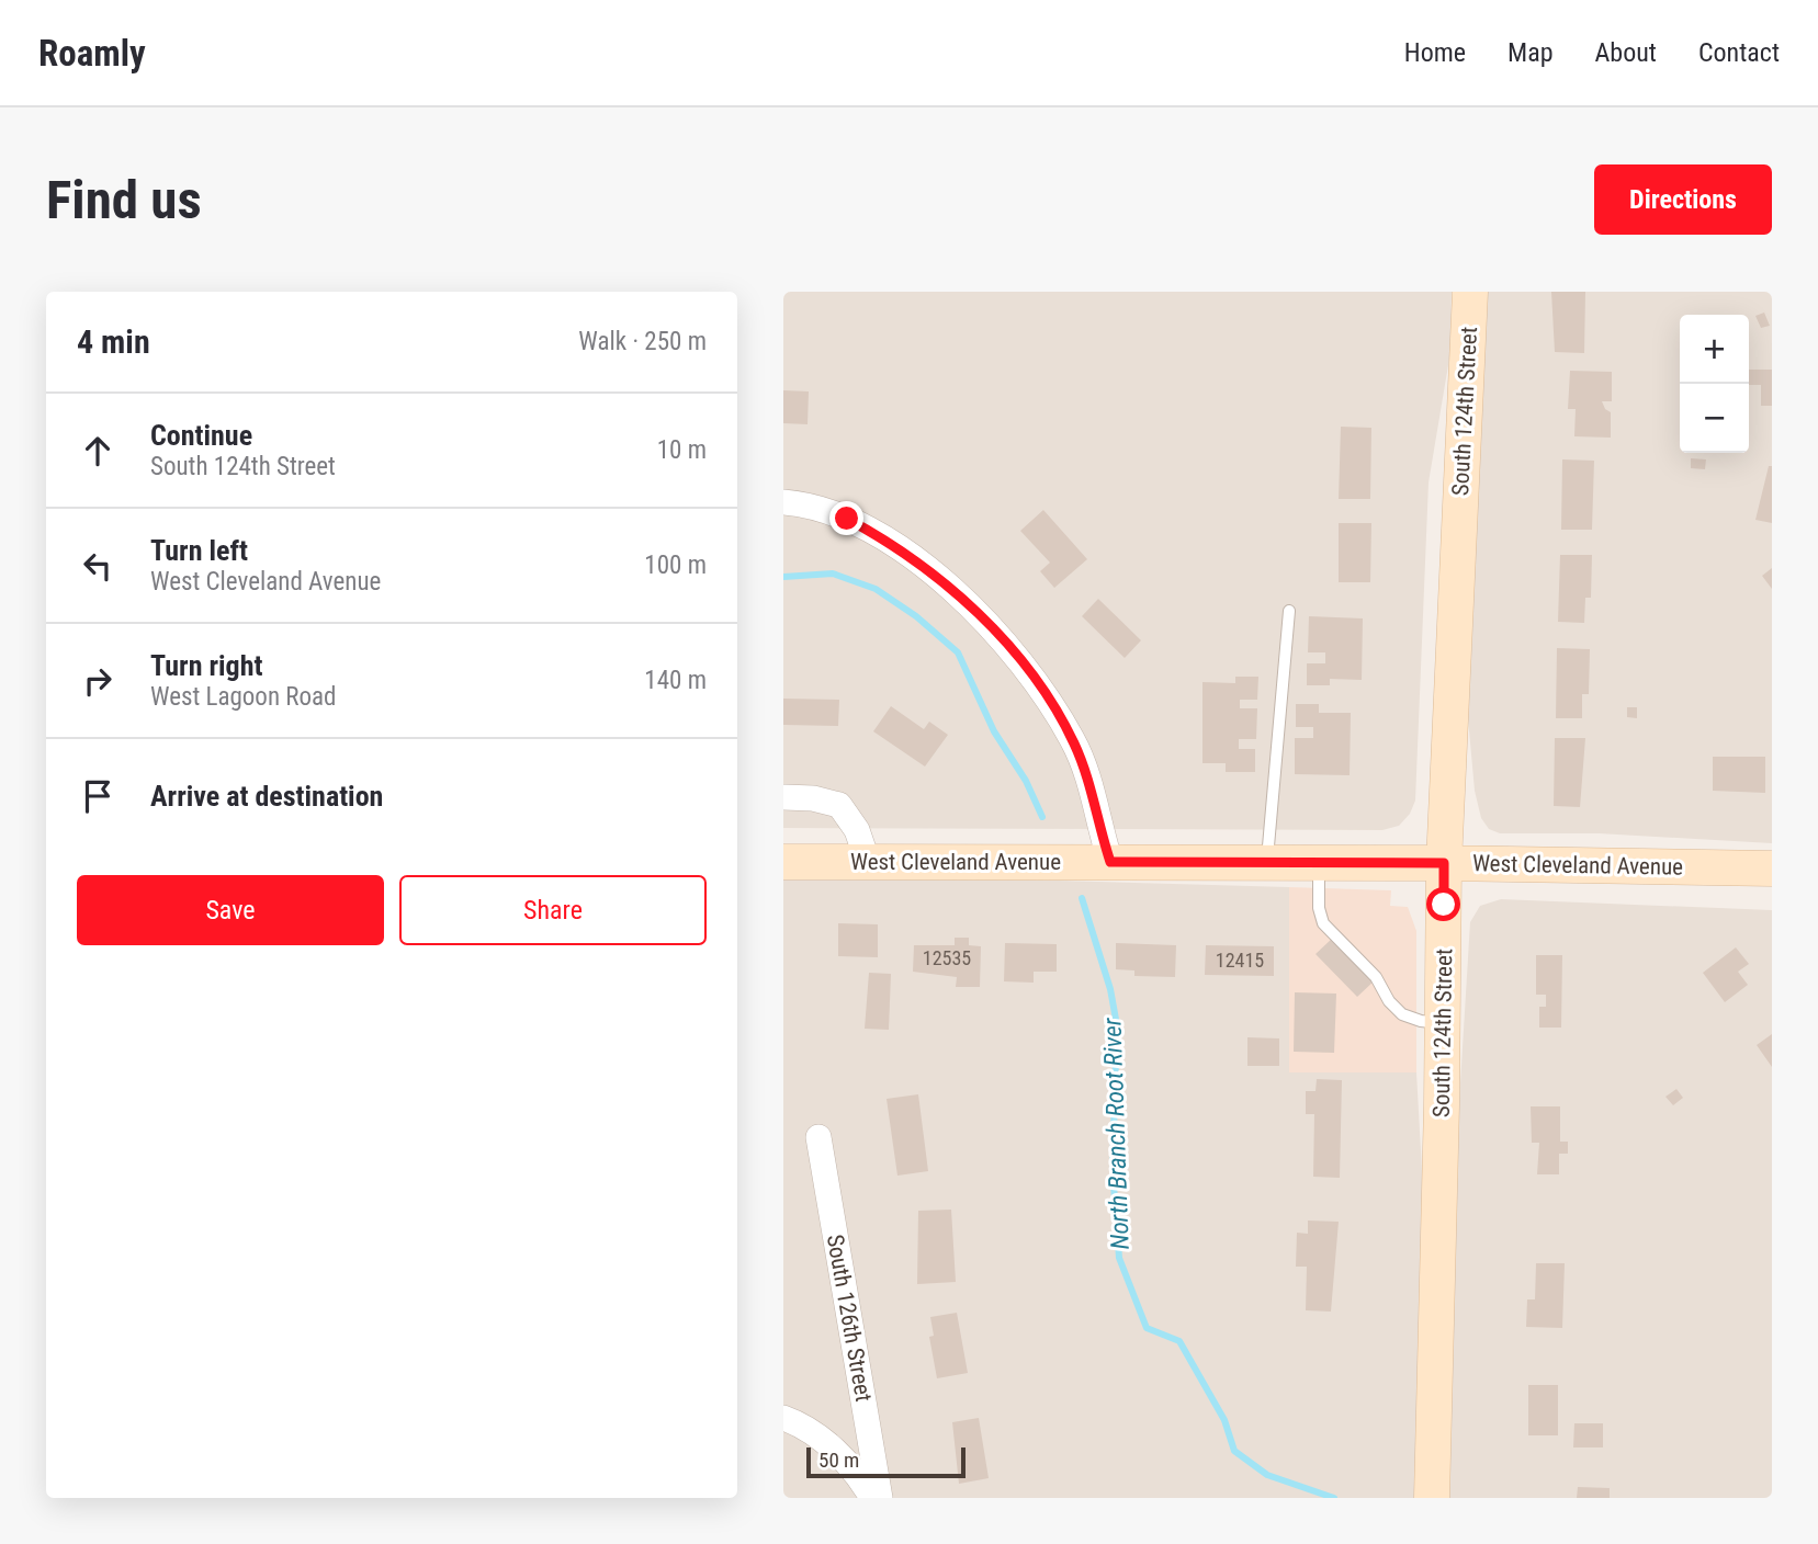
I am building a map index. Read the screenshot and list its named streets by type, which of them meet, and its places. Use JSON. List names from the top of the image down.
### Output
{
  "streets": {
    "street": ["South 124th Street", "West Cleveland Avenue", "South 126th Street"]
  },
  "crossings": [
    ["South 124th Street", "West Cleveland Avenue"]
  ],
  "water": ["North Branch Root River"],
  "house_numbers": ["12535", "12415"],
  "scale_bar": "50 m",
  "page": {
    "header": "Roamly",
    "nav": [
      "Home",
      "Map",
      "About",
      "Contact"
    ],
    "buttons": [
      "Directions",
      ["Save", "Share"]
    ],
    "title": "Find us",
    "heading": ["4 min", "Walk · 250 m"],
    "map_buttons": ["+", "−"],
    "list": [
      ["Continue", "South 124th Street", "10 m"],
      ["Turn left", "West Cleveland Avenue", "100 m"],
      ["Turn right", "West Lagoon Road", "140 m"],
      "Arrive at destination"
    ],
    "scale": "50 m"
  }
}
